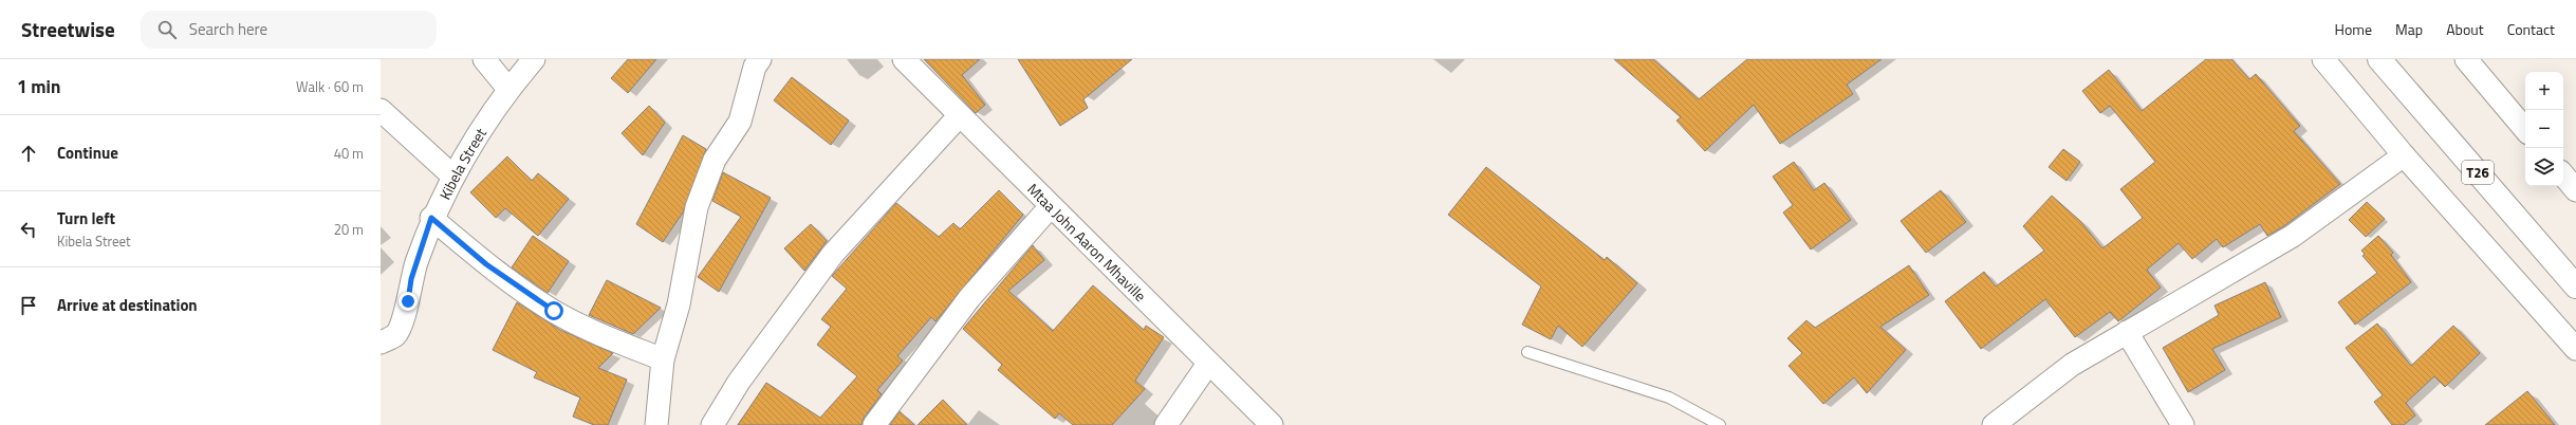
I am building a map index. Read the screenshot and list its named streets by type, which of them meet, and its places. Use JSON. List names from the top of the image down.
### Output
{
  "streets": {
    "highway": ["T26"],
    "street": ["Kibela Street", "Mtaa John Aaron Mhaville"]
  },
  "page": {
    "header": "Streetwise",
    "search": "Search here",
    "nav": [
      "Home",
      "Map",
      "About",
      "Contact"
    ],
    "heading": ["1 min", "Walk · 60 m"],
    "map_buttons": ["+", "−"],
    "list": [
      ["Continue", "40 m"],
      ["Turn left", "Kibela Street", "20 m"],
      "Arrive at destination"
    ]
  }
}
